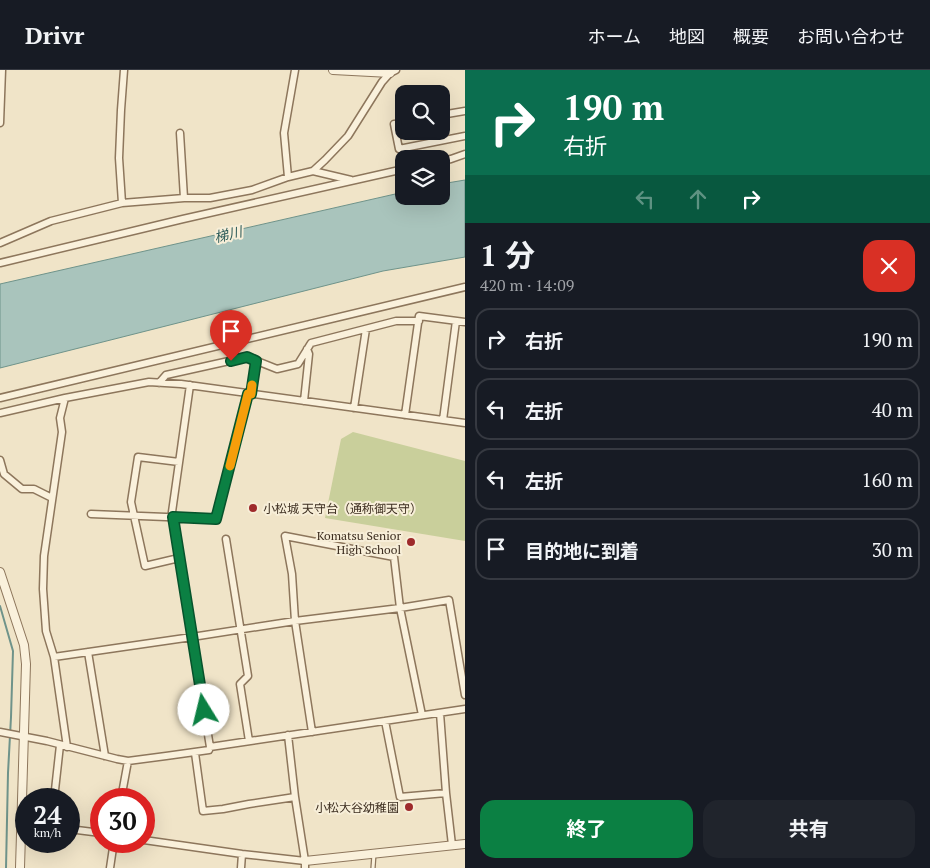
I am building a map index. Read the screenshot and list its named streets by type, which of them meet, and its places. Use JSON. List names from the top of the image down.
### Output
{
  "water": ["梯川"],
  "places": ["小松城 天守台（通称御天守）", "Komatsu Senior High School", "小松大谷幼稚園"],
  "page": {
    "header": "Drivr",
    "nav": [
      "ホーム",
      "地図",
      "概要",
      "お問い合わせ"
    ],
    "turn": ["190 m", "右折"],
    "heading": ["1 分", "420 m · 14:09"],
    "list": [
      {
        "name": "右折",
        "value": "190 m"
      },
      {
        "name": "左折",
        "value": "40 m"
      },
      {
        "name": "左折",
        "value": "160 m"
      },
      {
        "name": "目的地に到着",
        "value": "30 m"
      }
    ],
    "speed": "24 km/h",
    "limit": "30",
    "buttons": ["終了", "共有"]
  }
}
